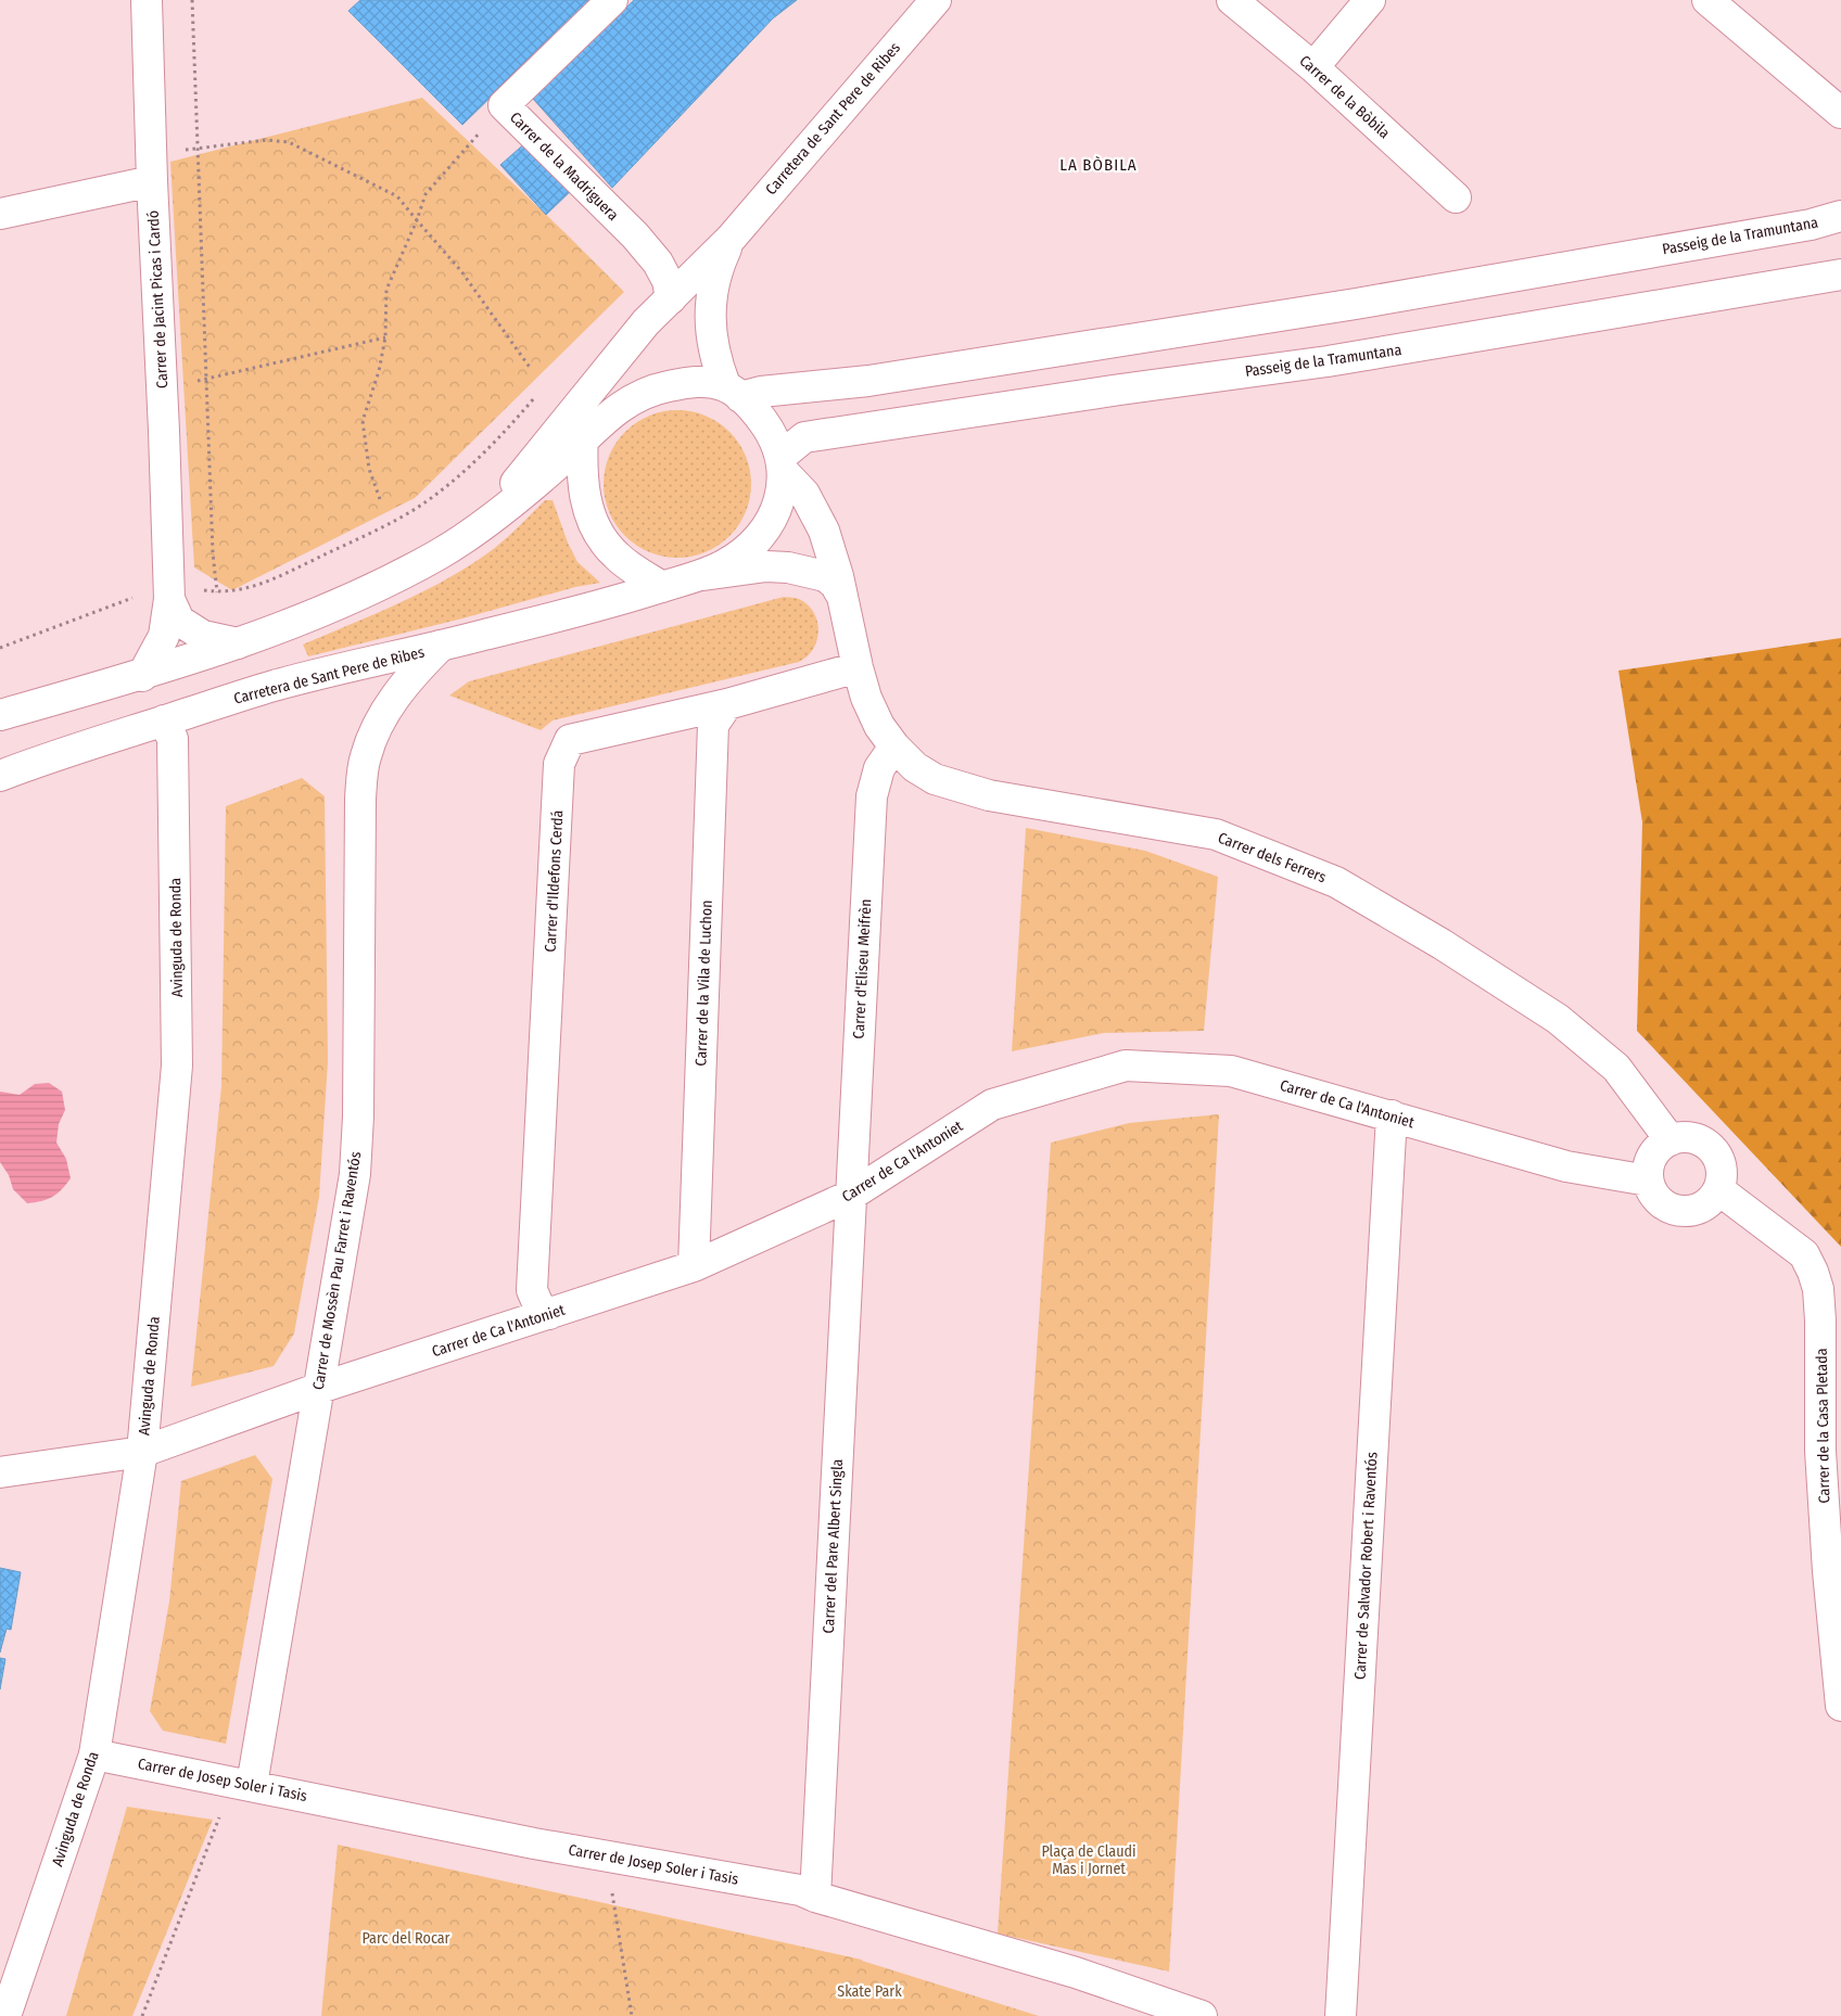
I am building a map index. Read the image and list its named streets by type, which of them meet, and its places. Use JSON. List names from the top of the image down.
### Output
{
  "streets": {
    "street": [
      "Carrer de la Bòbila",
      "Carretera de Sant Pere de Ribes",
      "Carrer de la Madriguera",
      "Passeig de la Tramuntana",
      "Carrer de Jacint Picas i Cardó",
      "Carrer dels Ferrers",
      "Carrer d'Ildefons Cerdá",
      "Avinguda de Ronda",
      "Carrer d'Eliseu Meifrèn",
      "Carrer de la Vila de Luchon",
      "Carrer de Ca l'Antoniet",
      "Carrer de Mossèn Pau Farret i Raventós",
      "Carrer de la Casa Pletada",
      "Carrer del Pare Albert Singla",
      "Carrer de Salvador Robert i Raventós",
      "Carrer de Josep Soler i Tasis"
    ]
  },
  "crossings": [
    ["Carretera de Sant Pere de Ribes", "Carrer de la Madriguera"],
    ["Carretera de Sant Pere de Ribes", "Passeig de la Tramuntana"],
    ["Carretera de Sant Pere de Ribes", "Carrer de Jacint Picas i Cardó"],
    ["Carretera de Sant Pere de Ribes", "Avinguda de Ronda"],
    ["Carretera de Sant Pere de Ribes", "Carrer de Mossèn Pau Farret i Raventós"],
    ["Passeig de la Tramuntana", "Carrer dels Ferrers"],
    ["Carrer dels Ferrers", "Carrer d'Ildefons Cerdá"],
    ["Carrer dels Ferrers", "Carrer d'Eliseu Meifrèn"],
    ["Carrer dels Ferrers", "Carrer de Ca l'Antoniet"],
    ["Carrer dels Ferrers", "Carrer de la Casa Pletada"],
    ["Carrer d'Ildefons Cerdá", "Carrer de la Vila de Luchon"],
    ["Carrer d'Ildefons Cerdá", "Carrer de Ca l'Antoniet"],
    ["Avinguda de Ronda", "Carrer de Ca l'Antoniet"],
    ["Avinguda de Ronda", "Carrer de Josep Soler i Tasis"],
    ["Carrer d'Eliseu Meifrèn", "Carrer de Ca l'Antoniet"],
    ["Carrer d'Eliseu Meifrèn", "Carrer del Pare Albert Singla"],
    ["Carrer de la Vila de Luchon", "Carrer de Ca l'Antoniet"],
    ["Carrer de Ca l'Antoniet", "Carrer de Mossèn Pau Farret i Raventós"],
    ["Carrer de Ca l'Antoniet", "Carrer de la Casa Pletada"],
    ["Carrer de Ca l'Antoniet", "Carrer del Pare Albert Singla"],
    ["Carrer de Ca l'Antoniet", "Carrer de Salvador Robert i Raventós"],
    ["Carrer de Mossèn Pau Farret i Raventós", "Carrer de Josep Soler i Tasis"],
    ["Carrer del Pare Albert Singla", "Carrer de Josep Soler i Tasis"]
  ],
  "districts": ["LA BÒBILA"],
  "parks": ["Plaça de Claudi Mas i Jornet", "Parc del Rocar", "Skate Park"]
}
